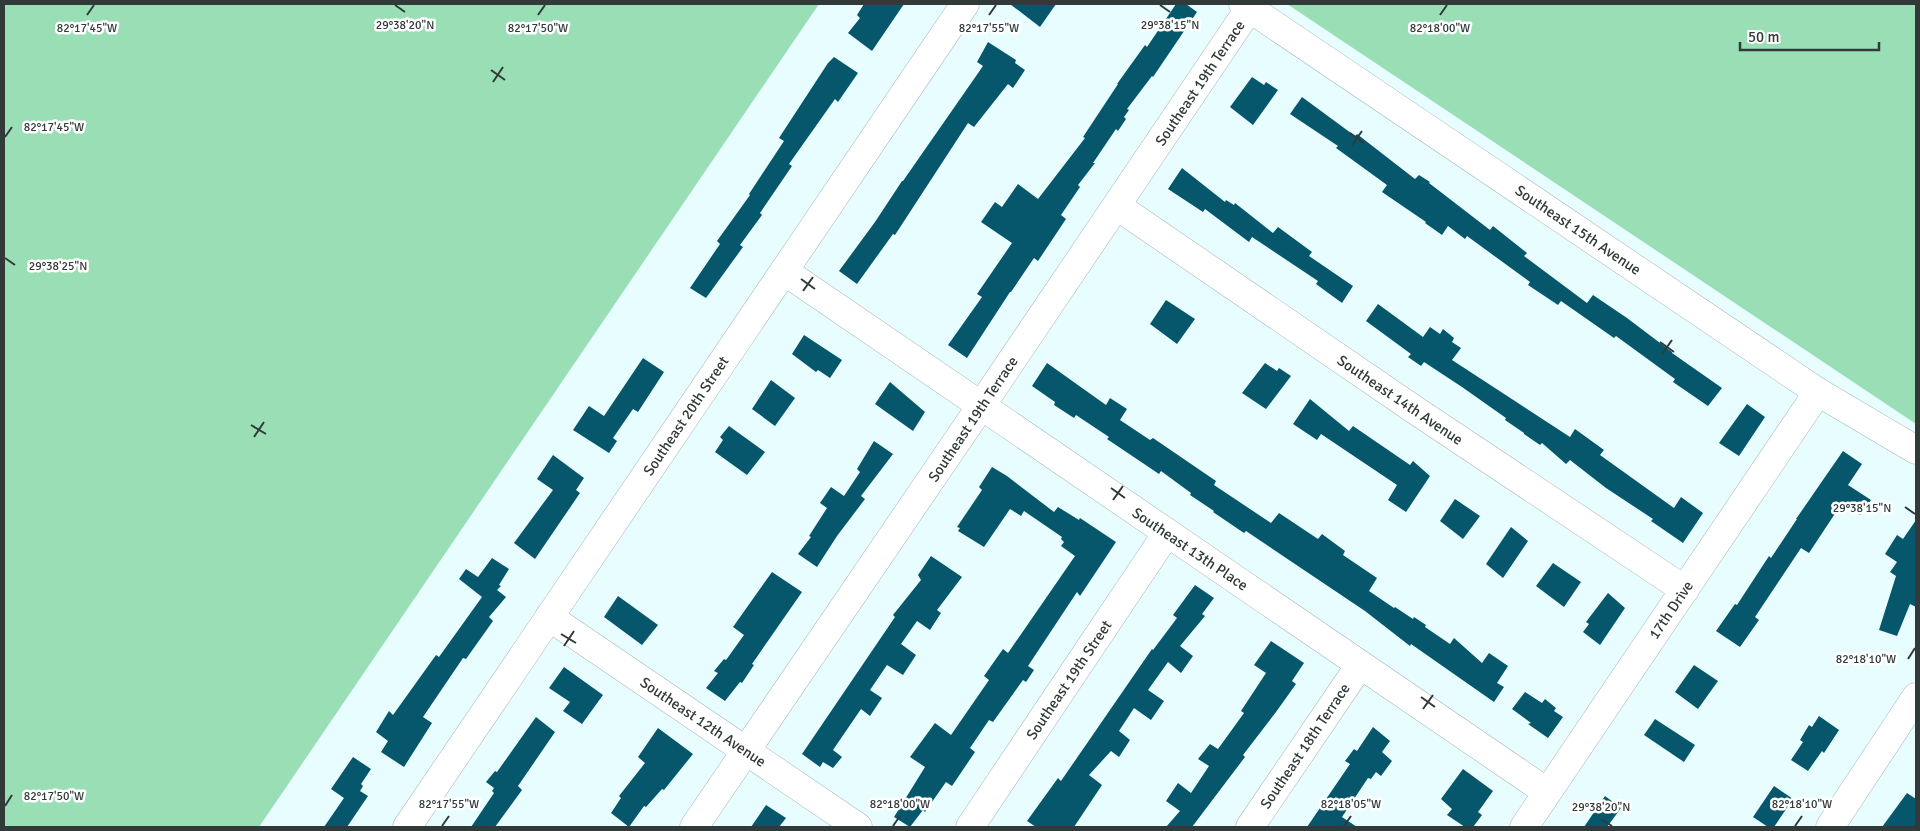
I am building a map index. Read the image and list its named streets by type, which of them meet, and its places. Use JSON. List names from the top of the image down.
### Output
{
  "streets": {
    "street": [
      "Southeast 19th Terrace",
      "Southeast 15th Avenue",
      "Southeast 14th Avenue",
      "Southeast 20th Street",
      "Southeast 13th Place",
      "17th Drive",
      "Southeast 19th Street",
      "Southeast 12th Avenue",
      "Southeast 18th Terrace"
    ]
  },
  "crossings": [
    ["Southeast 19th Terrace", "Southeast 15th Avenue"],
    ["Southeast 19th Terrace", "Southeast 14th Avenue"],
    ["Southeast 19th Terrace", "Southeast 13th Place"],
    ["Southeast 19th Terrace", "Southeast 12th Avenue"],
    ["Southeast 15th Avenue", "17th Drive"],
    ["Southeast 14th Avenue", "17th Drive"],
    ["Southeast 20th Street", "Southeast 13th Place"],
    ["Southeast 20th Street", "Southeast 12th Avenue"],
    ["Southeast 13th Place", "17th Drive"],
    ["Southeast 13th Place", "Southeast 19th Street"],
    ["Southeast 13th Place", "Southeast 18th Terrace"]
  ],
  "scale_bar": "50 m",
  "coordinates": [
    "29°38'20\"N",
    "29°38'15\"N",
    "82°18'00\"W",
    "82°17'45\"W",
    "82°17'50\"W",
    "82°17'55\"W",
    "29°38'25\"N",
    "82°18'10\"W",
    "82°18'05\"W"
  ]
}
